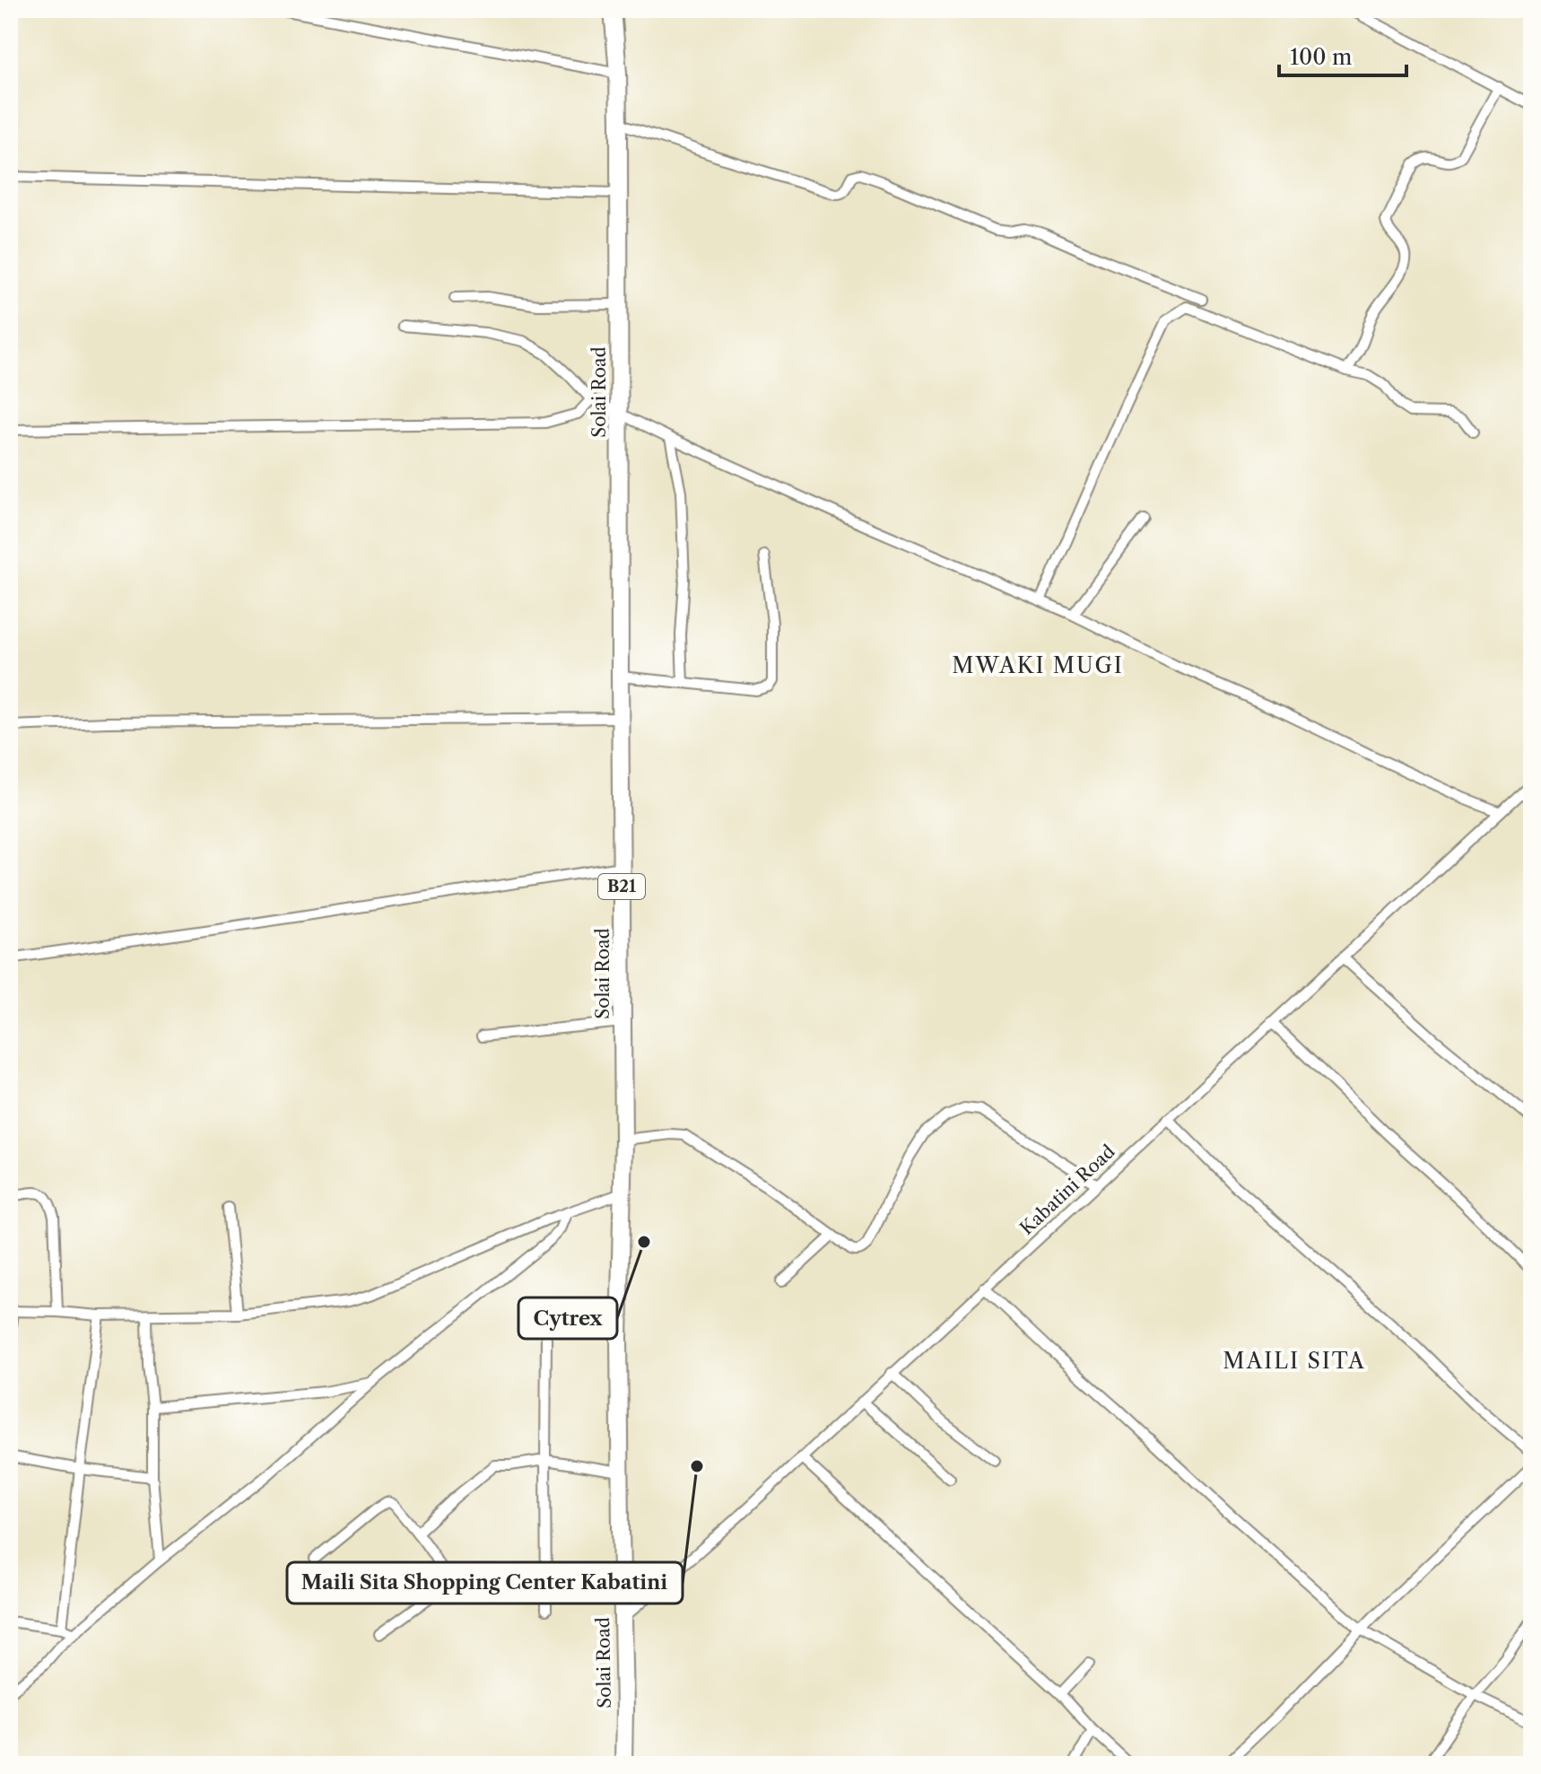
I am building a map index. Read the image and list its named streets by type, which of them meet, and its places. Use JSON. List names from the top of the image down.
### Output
{
  "streets": {
    "highway": ["Solai Road", "B21"],
    "street": ["Kabatini Road"]
  },
  "crossings": [
    ["Solai Road", "Kabatini Road"]
  ],
  "districts": ["MWAKI MUGI", "MAILI SITA"],
  "places": ["Cytrex", "Maili Sita Shopping Center Kabatini"],
  "scale_bar": "100 m"
}
